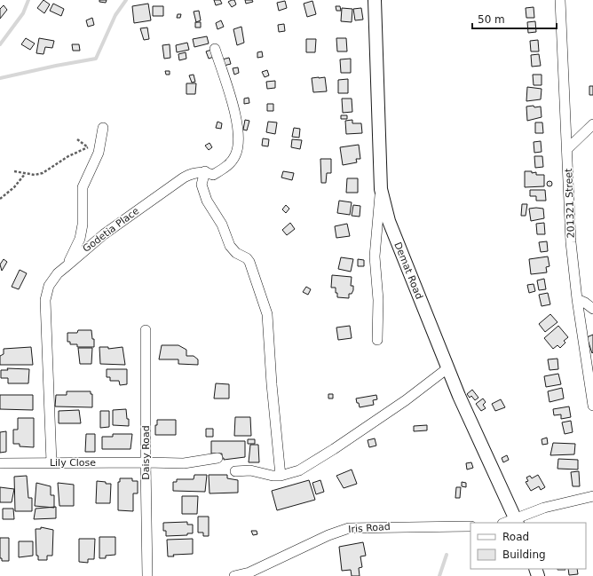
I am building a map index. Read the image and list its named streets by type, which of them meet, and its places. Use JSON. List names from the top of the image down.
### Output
{
  "streets": {
    "street": [
      "201321 Street",
      "Godetia Place",
      "Demat Road",
      "Daisy Road",
      "Lily Close",
      "Iris Road"
    ]
  },
  "crossings": [
    ["Godetia Place", "Lily Close"],
    ["Daisy Road", "Lily Close"]
  ],
  "legend": ["Road", "Building"],
  "scale_bar": "50 m"
}
